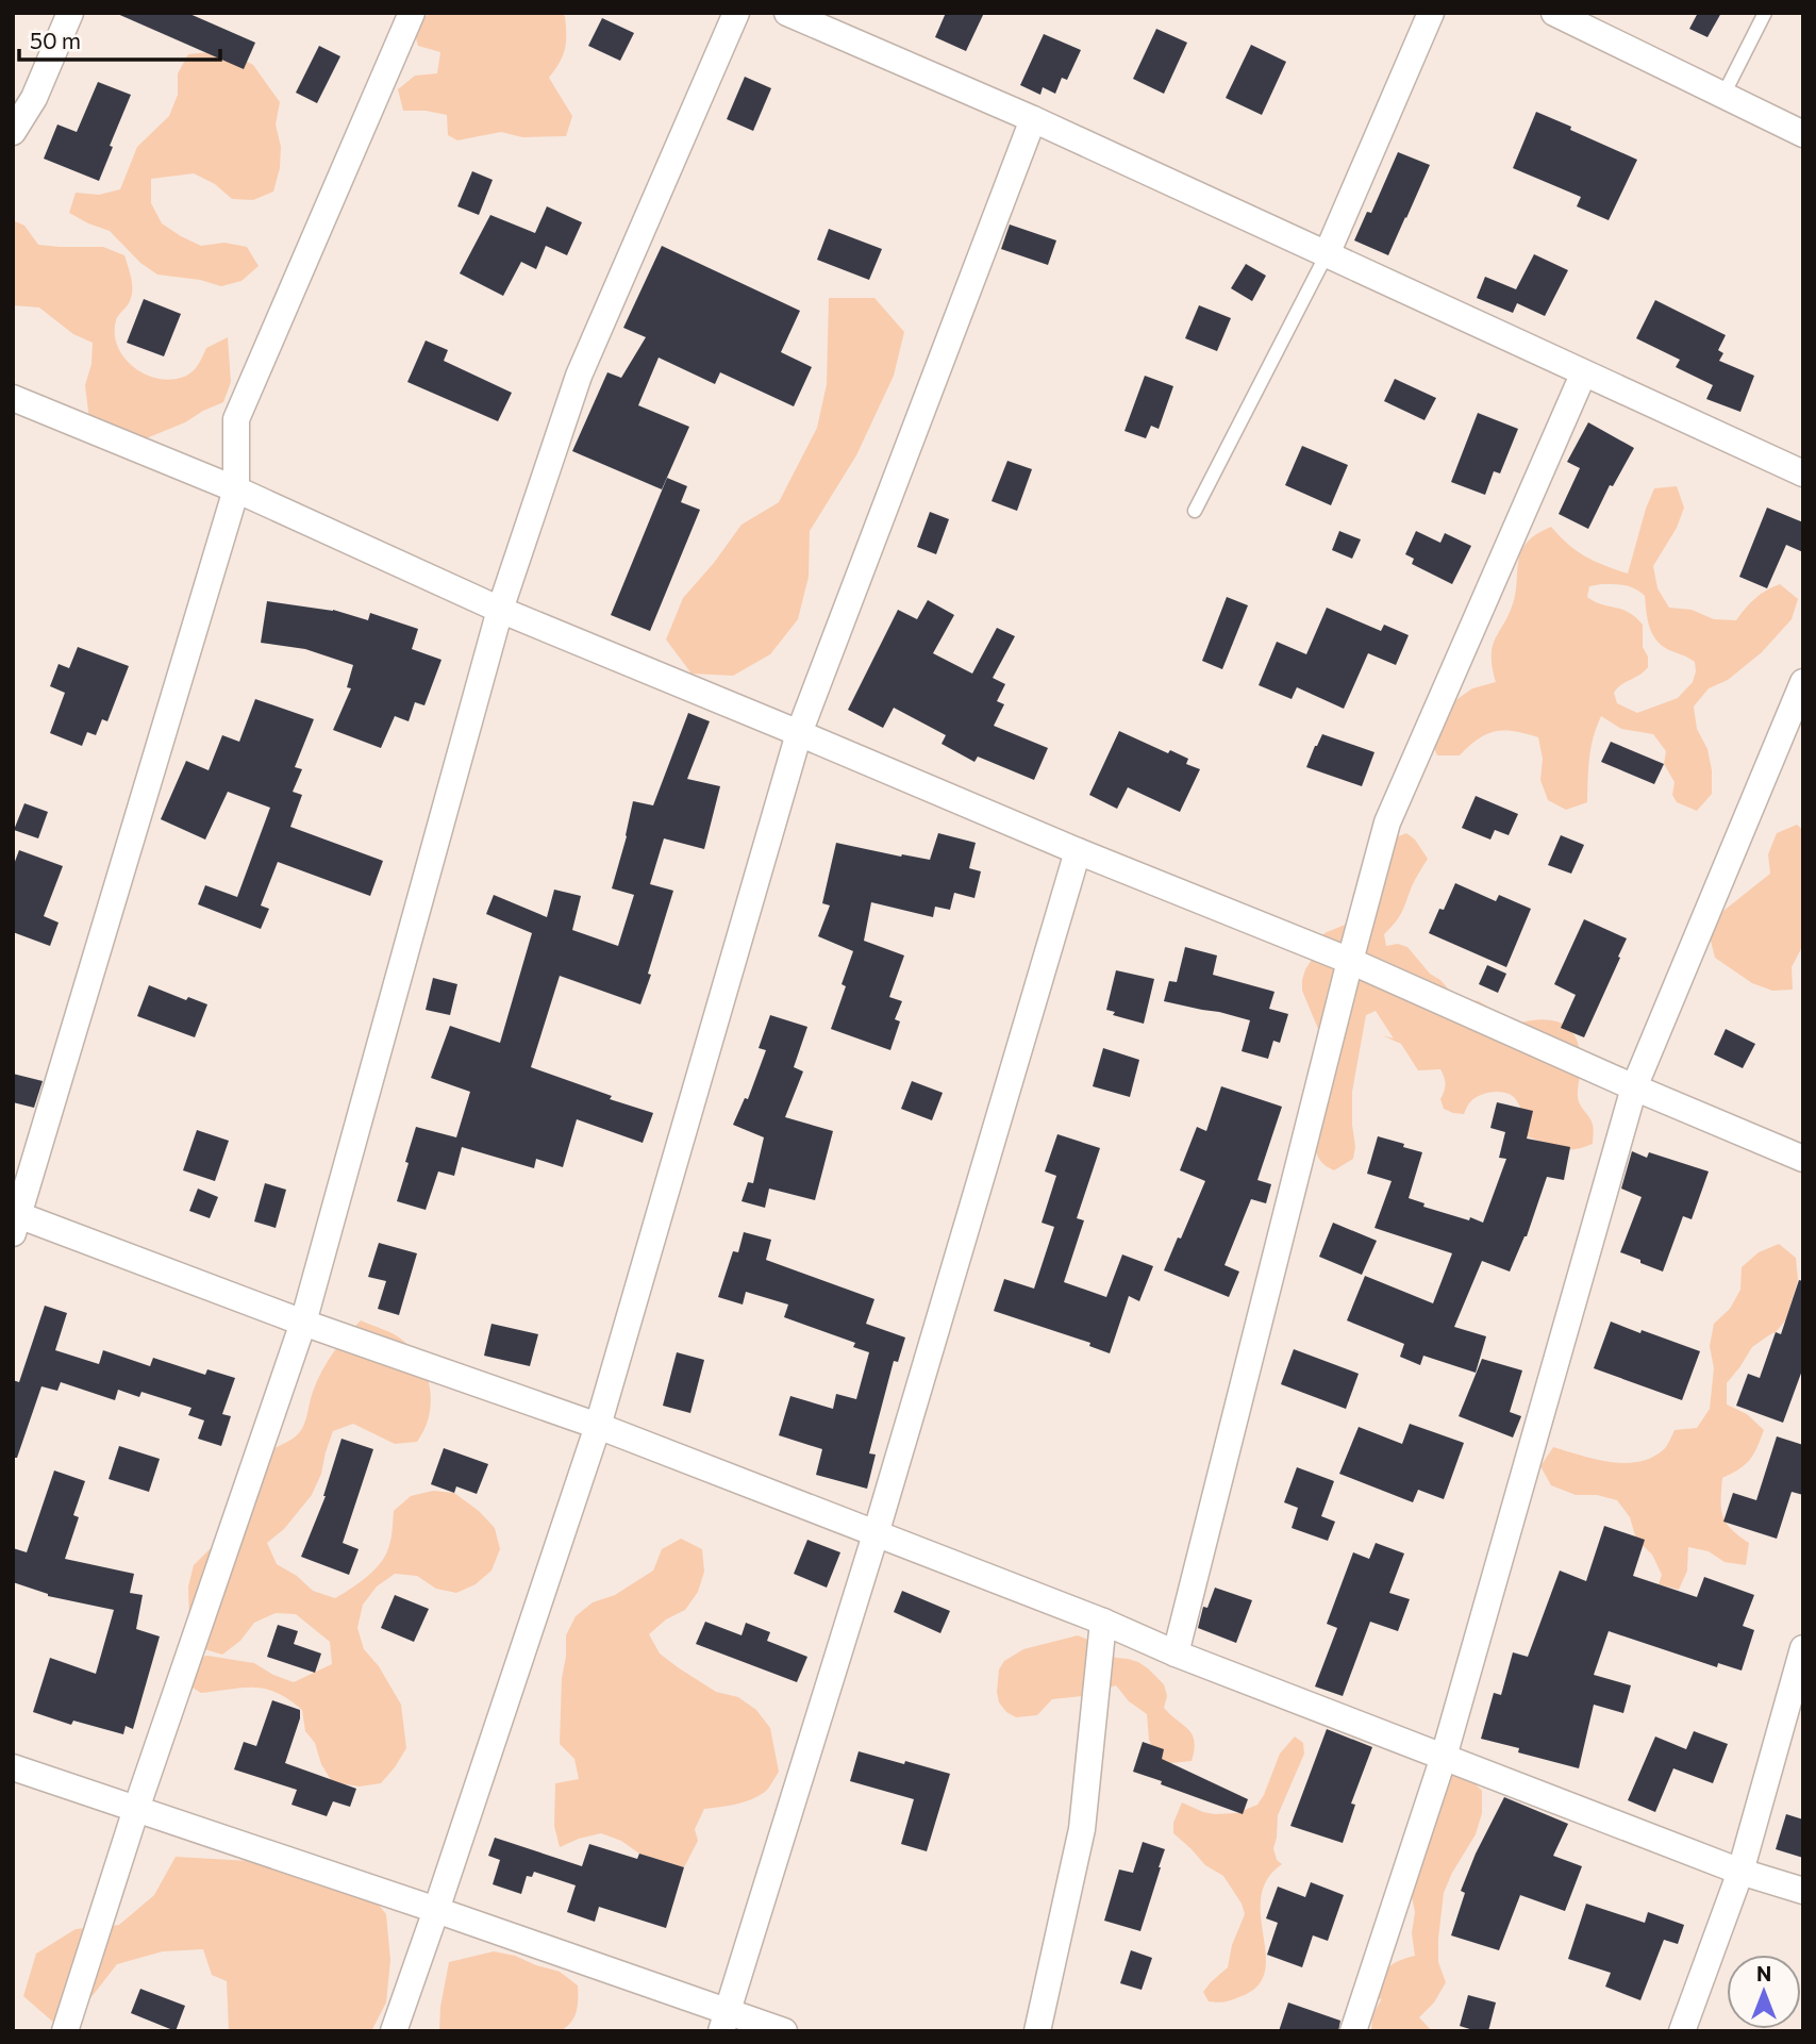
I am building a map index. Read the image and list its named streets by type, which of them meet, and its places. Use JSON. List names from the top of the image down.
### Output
{
  "scale_bar": "50 m",
  "north": "top"
}
